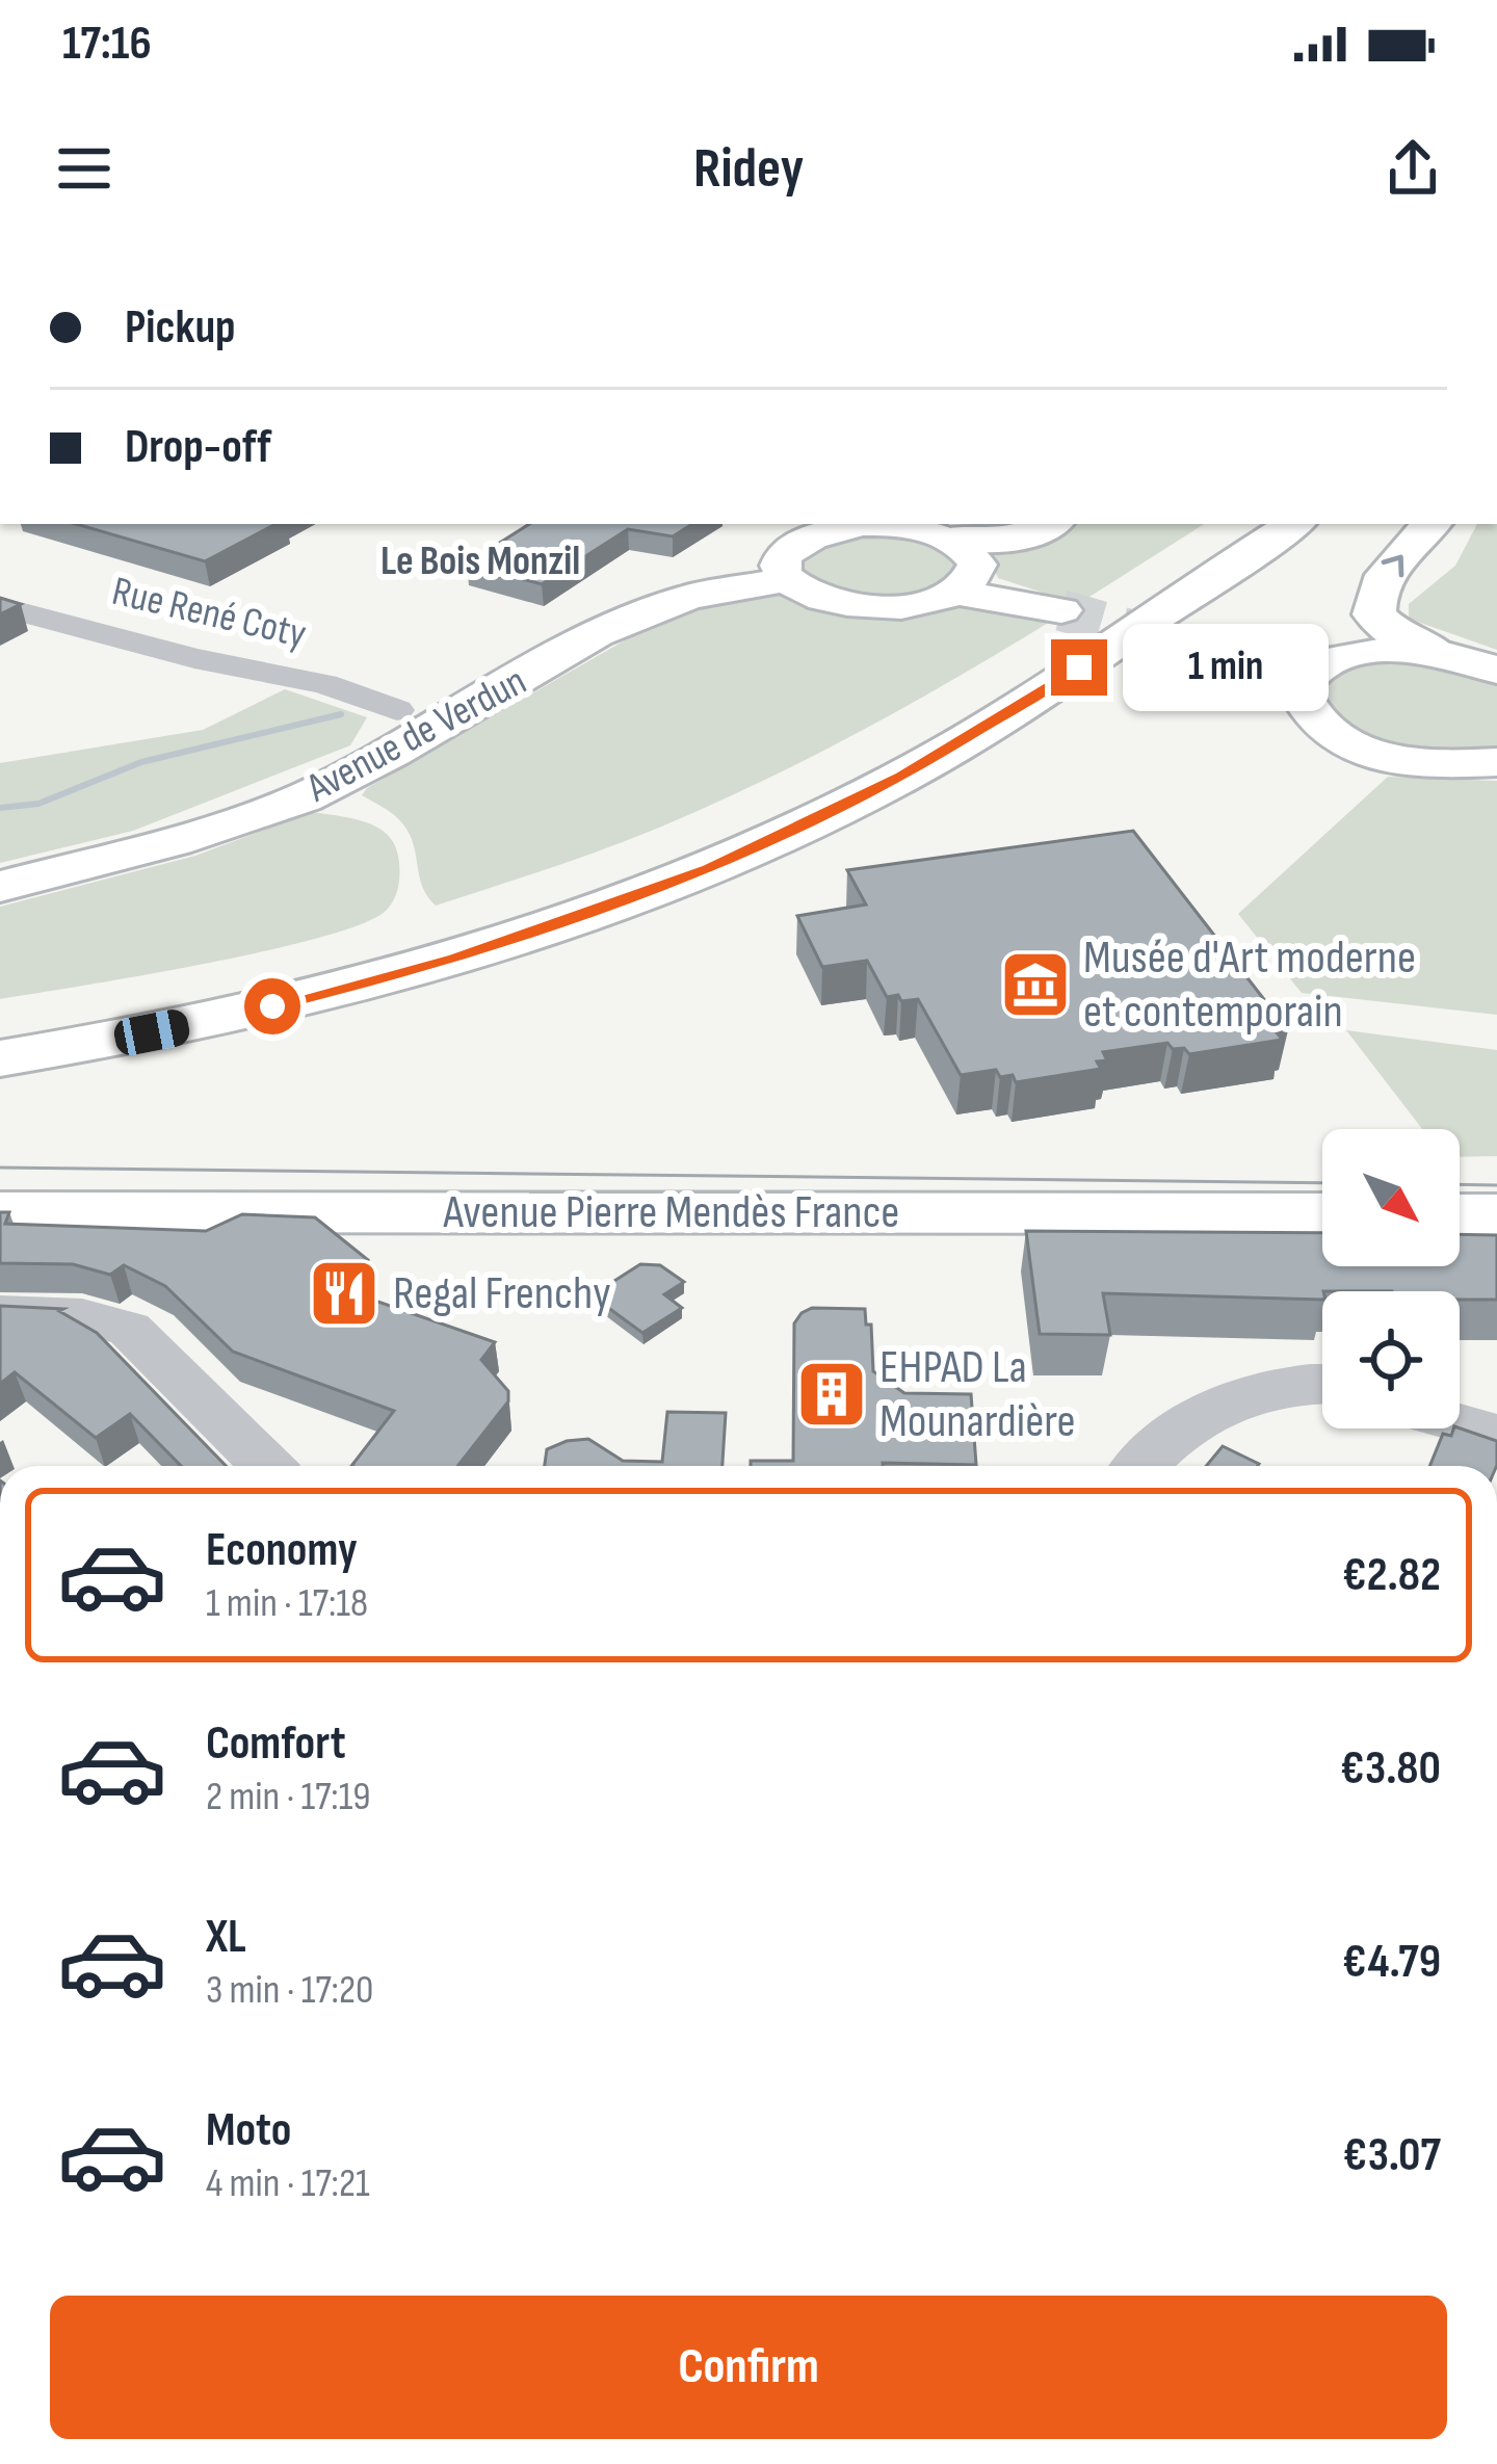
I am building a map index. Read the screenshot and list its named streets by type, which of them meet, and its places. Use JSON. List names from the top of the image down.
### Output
{
  "streets": {
    "main road": ["Avenue de Verdun", "Avenue Pierre Mendès France"],
    "street": ["Rue René Coty"]
  },
  "crossings": [
    ["Rue René Coty", "Avenue de Verdun"]
  ],
  "districts": ["Le Bois Monzil"],
  "places": {
    "museum": ["Musée d'Art moderne et contemporain"],
    "restaurant": ["Regal Frenchy"],
    "building": ["EHPAD La Mounardière"]
  },
  "north": "bottom right",
  "page": {
    "status": "17:16",
    "header": "Ridey",
    "banner": ["Pickup", "Drop-off"],
    "bubble": "1 min",
    "list": [
      {
        "name": "Economy",
        "note": "1 min · 17:18",
        "value": "€2.82"
      },
      {
        "name": "Comfort",
        "note": "2 min · 17:19",
        "value": "€3.80"
      },
      {
        "name": "XL",
        "note": "3 min · 17:20",
        "value": "€4.79"
      },
      {
        "name": "Moto",
        "note": "4 min · 17:21",
        "value": "€3.07"
      }
    ],
    "buttons": "Confirm"
  }
}
